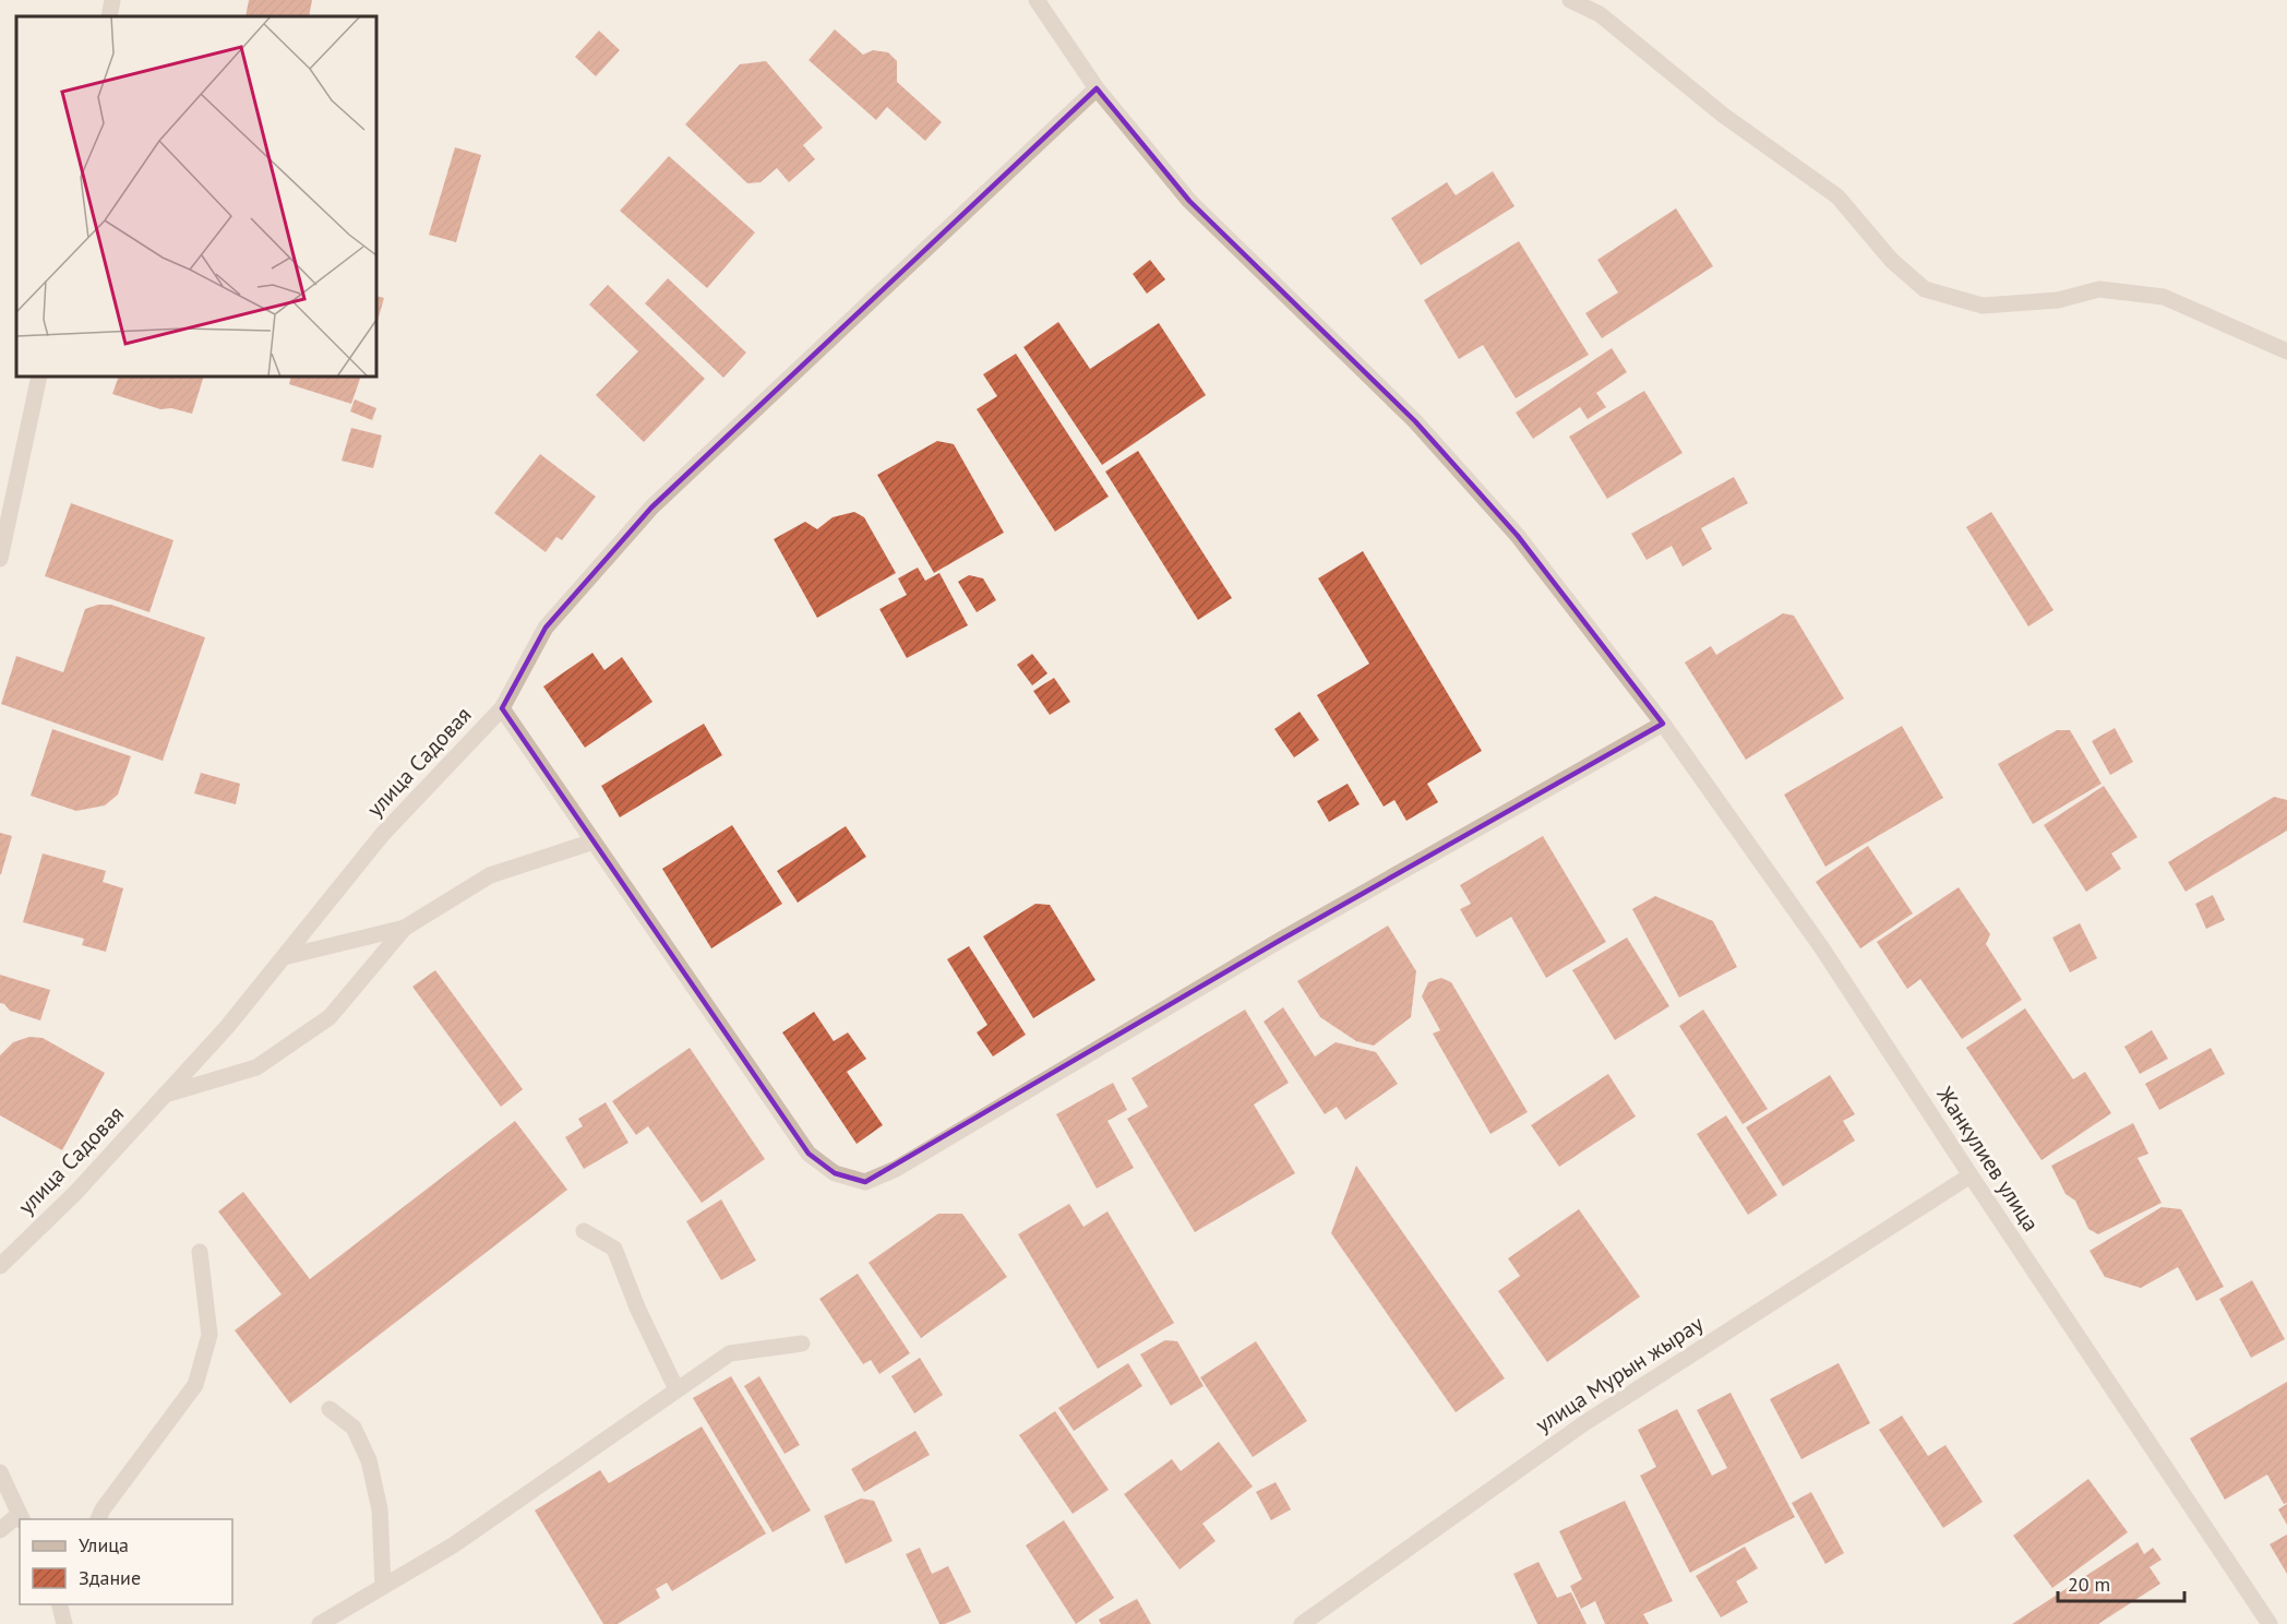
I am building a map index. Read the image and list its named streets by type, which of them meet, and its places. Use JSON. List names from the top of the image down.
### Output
{
  "streets": {
    "street": ["улица Садовая", "Жанкулиев улица", "улица Мурын жырау"]
  },
  "crossings": [
    ["улица Садовая", "Жанкулиев улица"],
    ["Жанкулиев улица", "улица Мурын жырау"]
  ],
  "legend": ["Улица", "Здание"],
  "scale_bar": "20 m"
}
